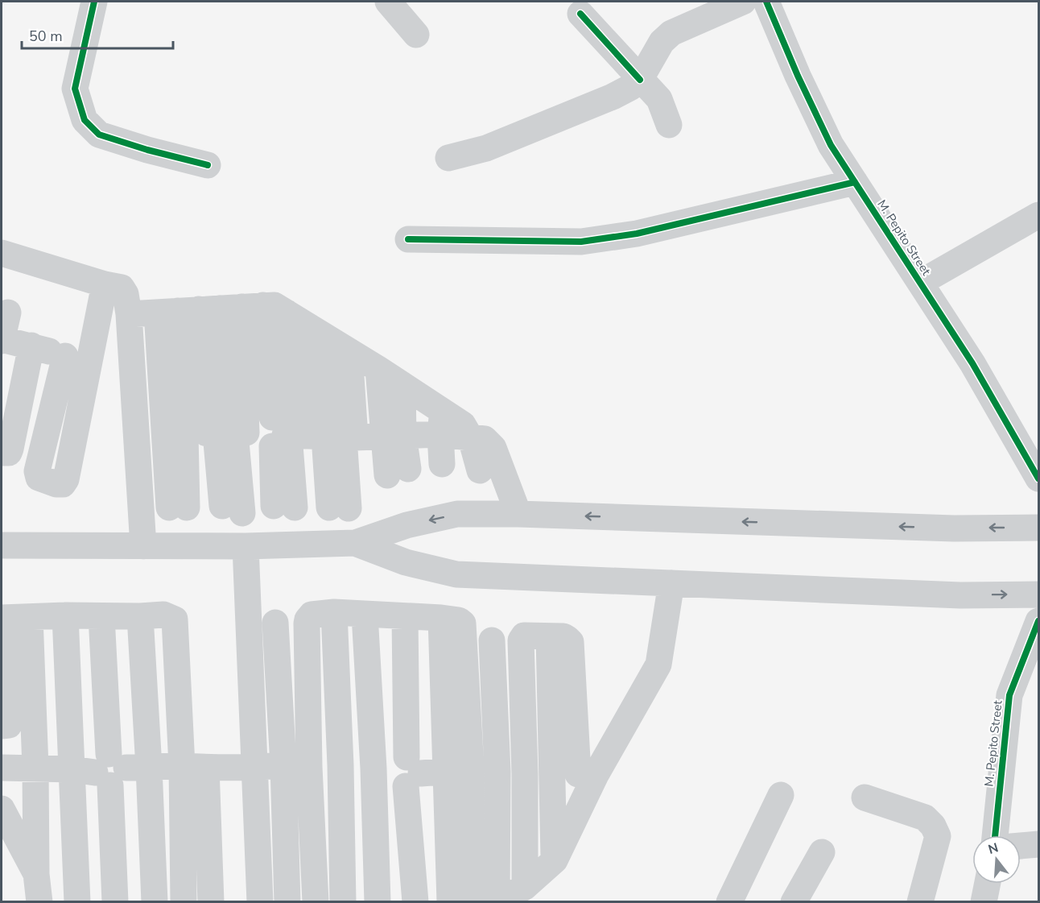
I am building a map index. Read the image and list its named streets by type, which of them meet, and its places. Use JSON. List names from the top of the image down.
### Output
{
  "streets": {
    "street": ["M. Pepito Street"]
  },
  "scale_bar": "50 m",
  "north": "top"
}
